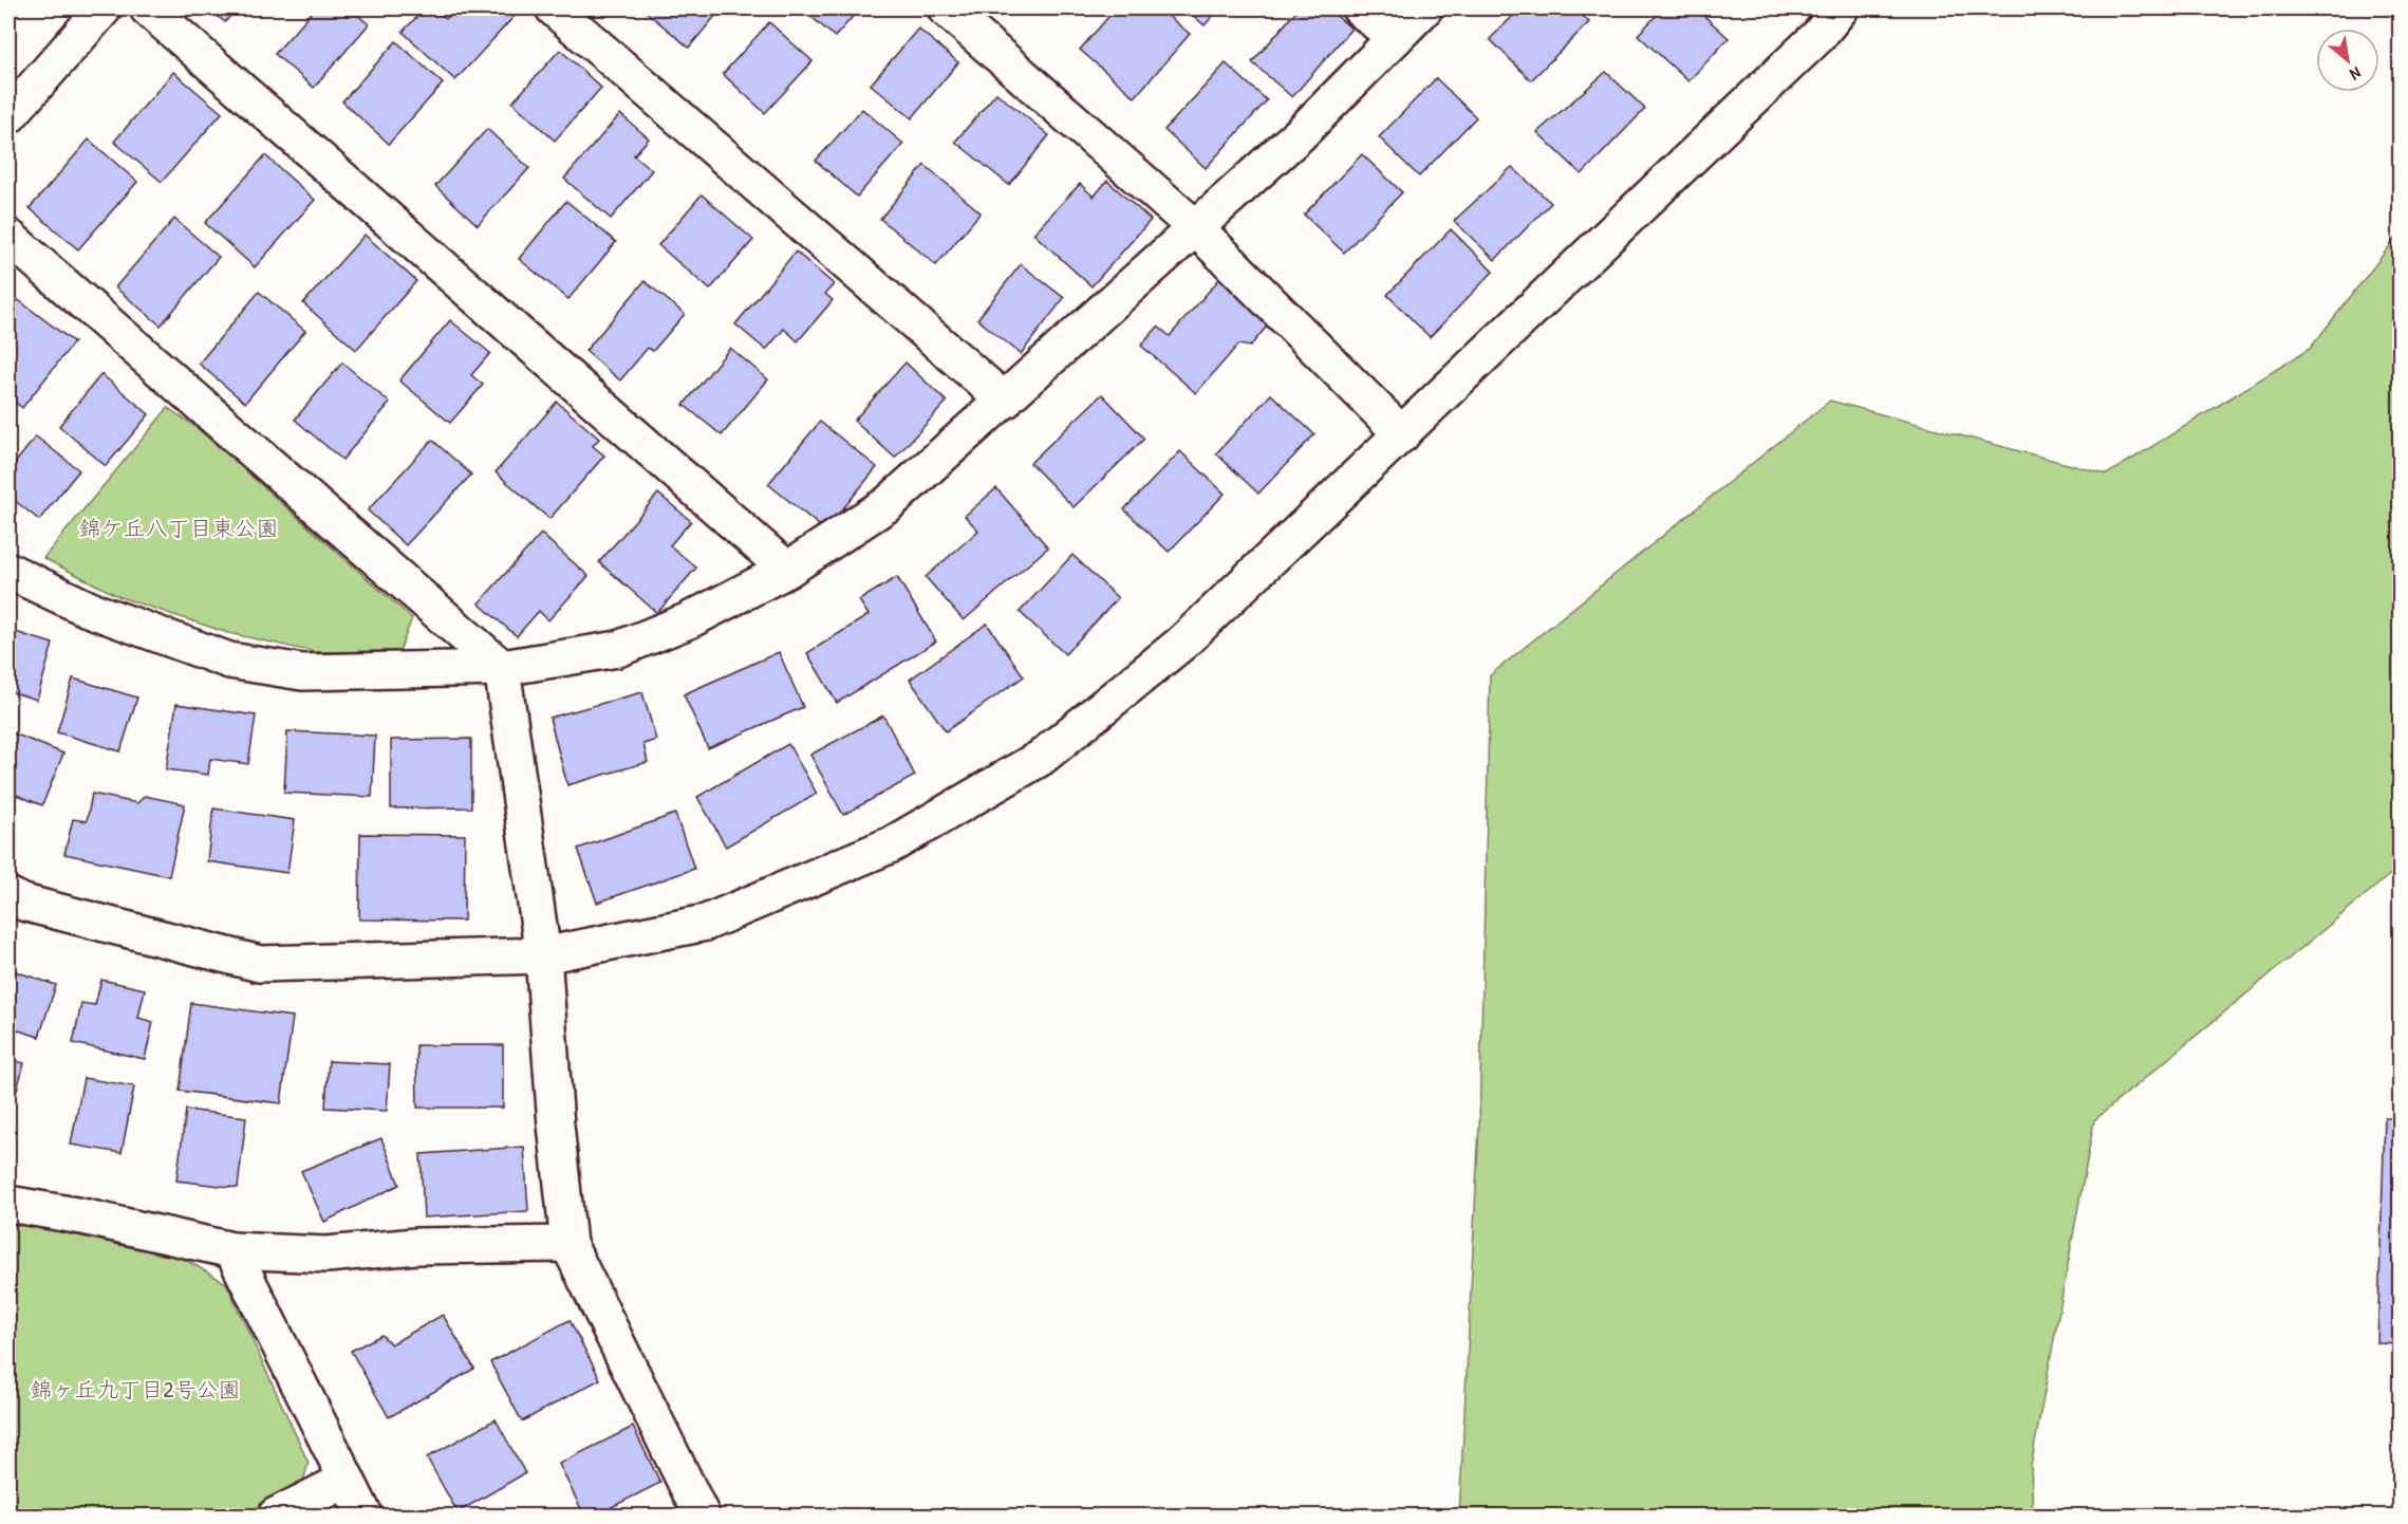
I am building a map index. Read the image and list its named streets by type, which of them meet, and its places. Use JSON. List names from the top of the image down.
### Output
{
  "parks": ["錦ケ丘八丁目東公園", "錦ヶ丘九丁目2号公園"],
  "north": "bottom right"
}
